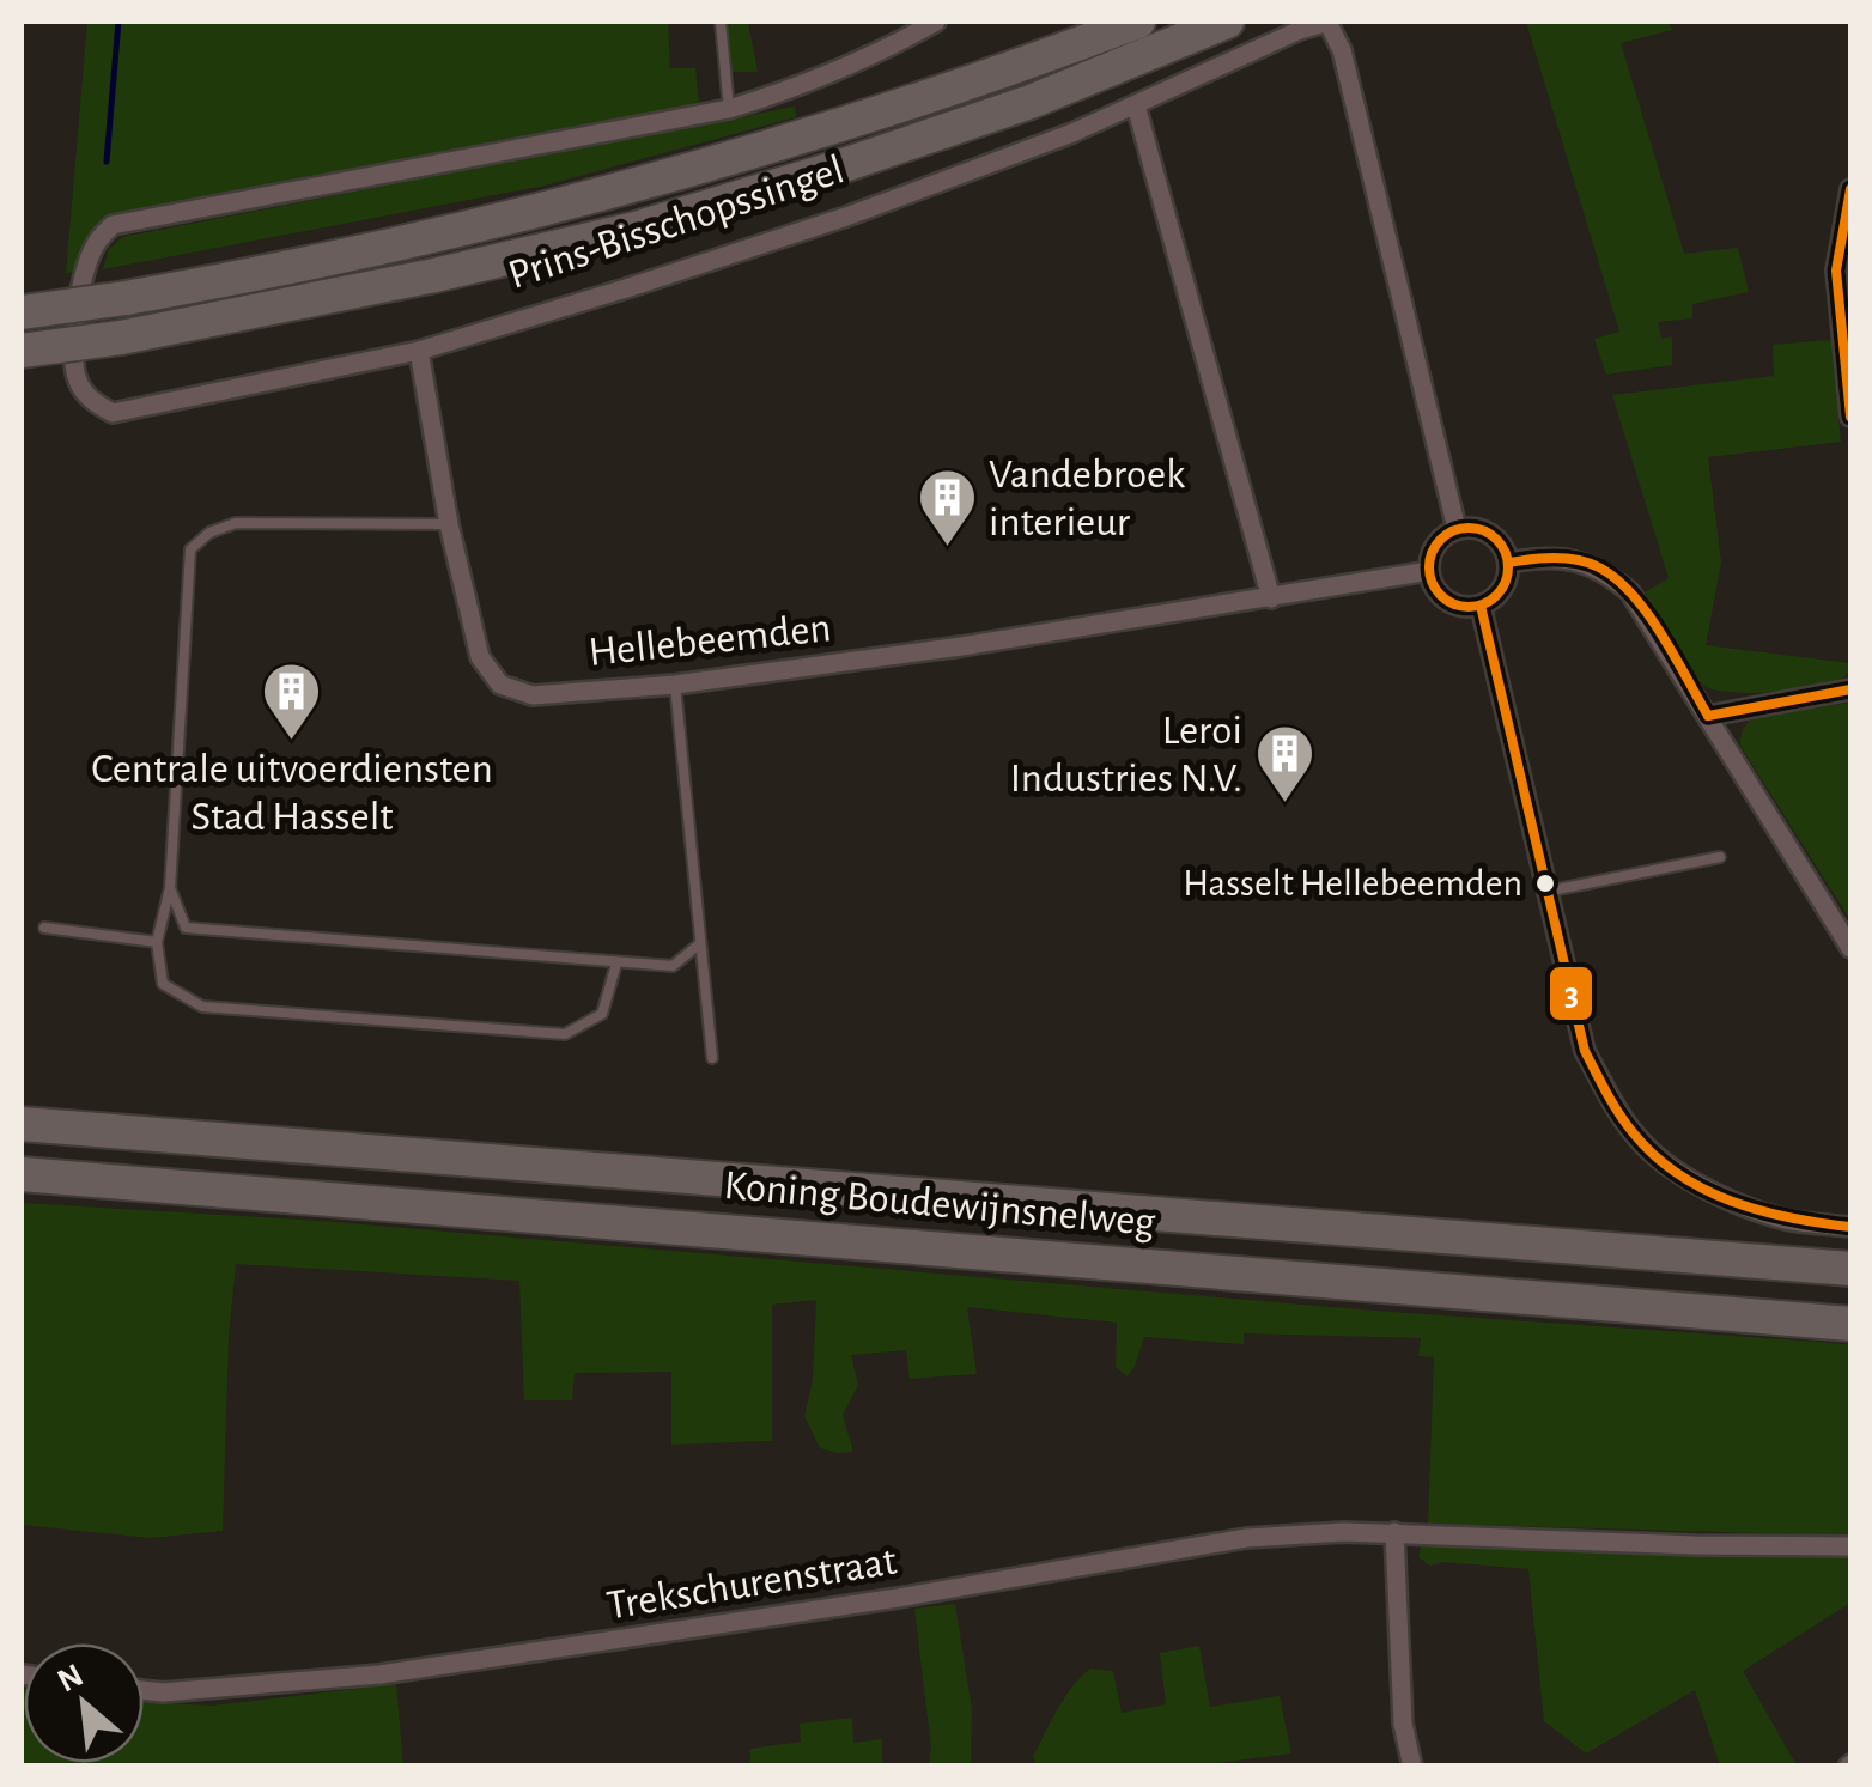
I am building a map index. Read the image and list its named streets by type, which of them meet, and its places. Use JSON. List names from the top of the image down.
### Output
{
  "streets": {
    "highway": ["Prins-Bisschopssingel", "Koning Boudewijnsnelweg"],
    "street": ["Hellebeemden", "Trekschurenstraat"]
  },
  "crossings": [
    ["Prins-Bisschopssingel", "Hellebeemden"]
  ],
  "places": {
    "building": ["Vandebroek interieur", "Centrale uitvoerdiensten Stad Hasselt", "Leroi Industries N.V."],
    "other": ["Hasselt Hellebeemden"]
  },
  "lines": ["transit line 3"],
  "north": "top left"
}
